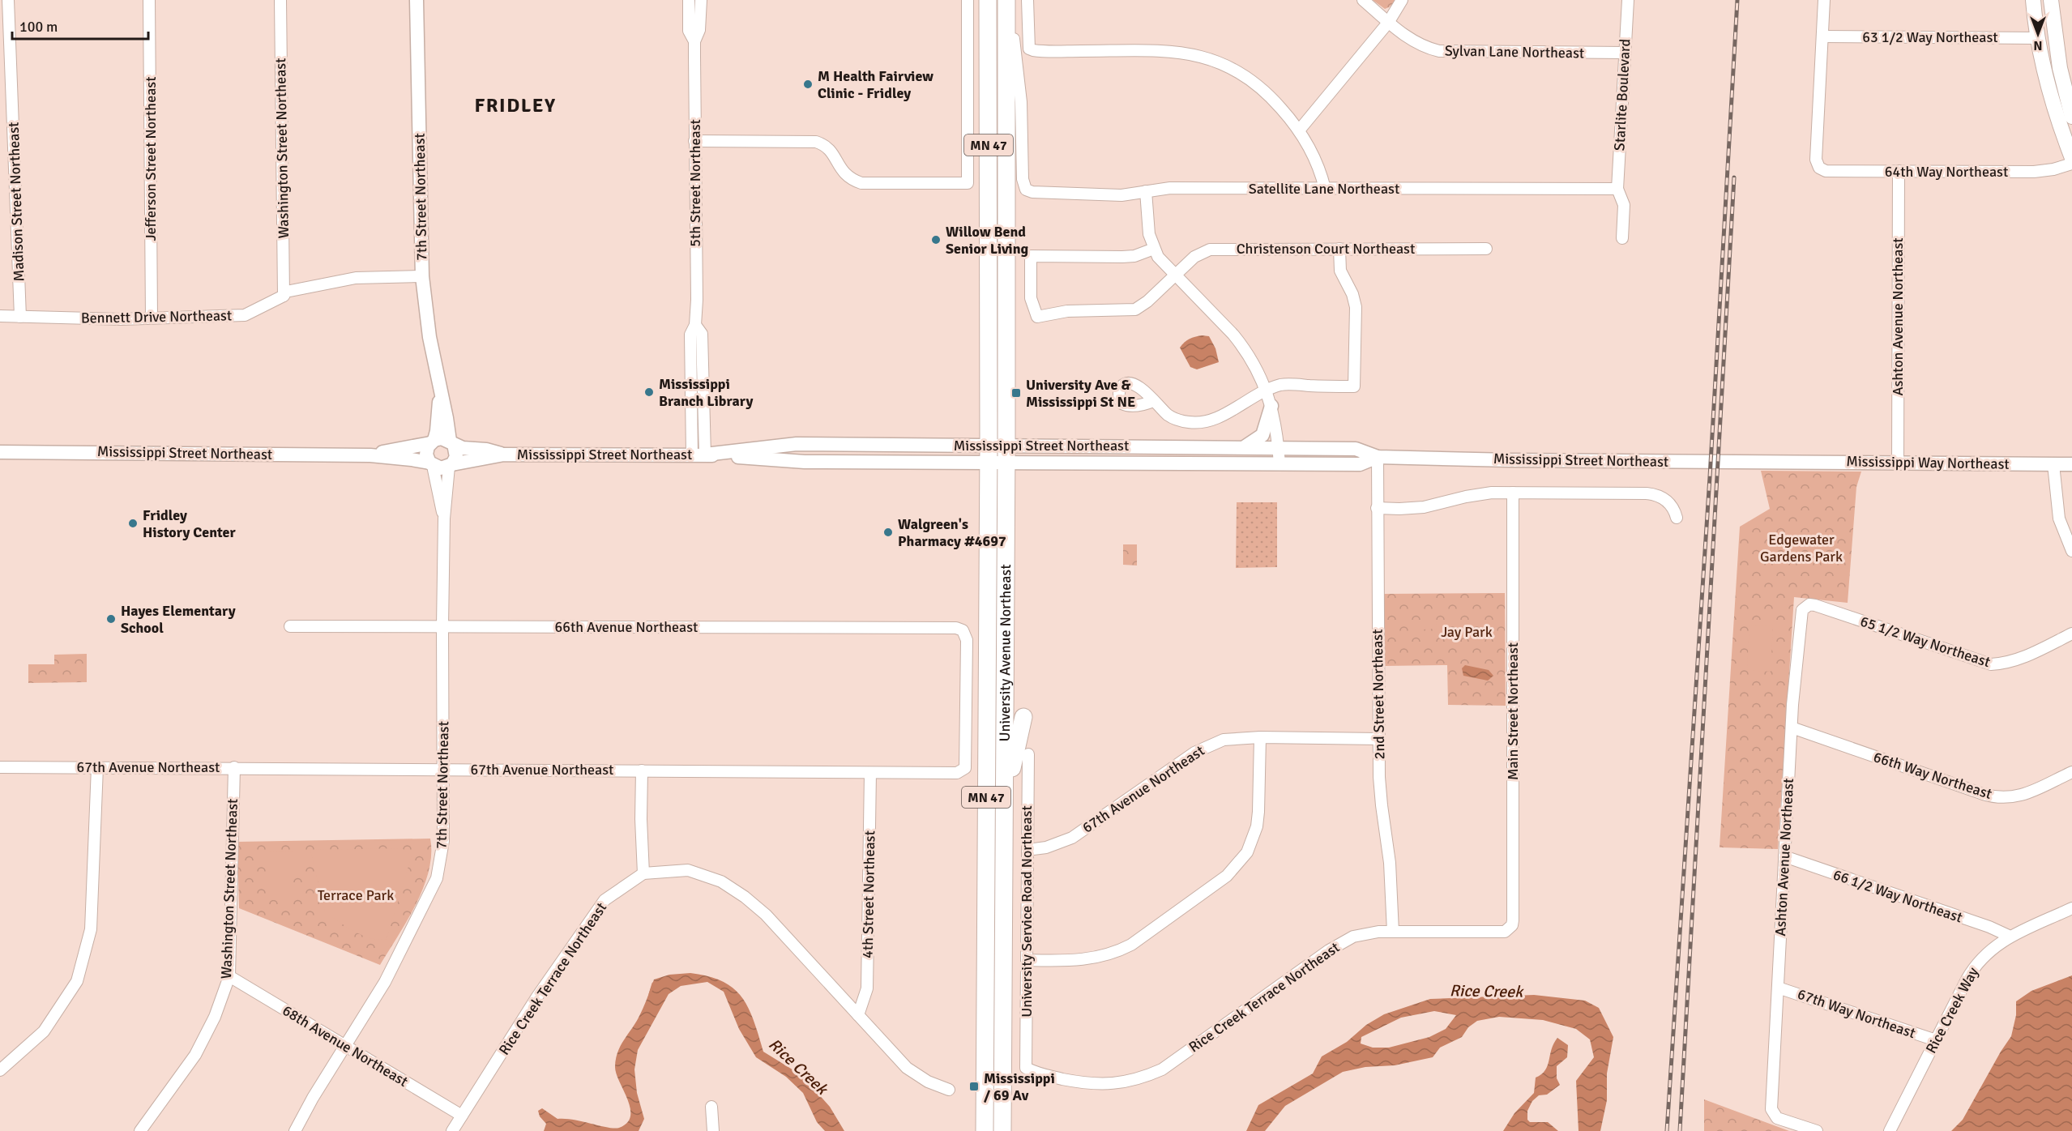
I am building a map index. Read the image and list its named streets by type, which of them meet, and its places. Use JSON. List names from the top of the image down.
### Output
{
  "streets": {
    "main road": ["MN 47", "University Avenue Northeast"],
    "street": [
      "63 1/2 Way Northeast",
      "Sylvan Lane Northeast",
      "Starlite Boulevard",
      "Washington Street Northeast",
      "Jefferson Street Northeast",
      "64th Way Northeast",
      "5th Street Northeast",
      "Satellite Lane Northeast",
      "7th Street Northeast",
      "Madison Street Northeast",
      "Christenson Court Northeast",
      "Bennett Drive Northeast",
      "Ashton Avenue Northeast",
      "Mississippi Street Northeast",
      "Mississippi Way Northeast",
      "66th Avenue Northeast",
      "65 1/2 Way Northeast",
      "2nd Street Northeast",
      "Main Street Northeast",
      "67th Avenue Northeast",
      "66th Way Northeast",
      "4th Street Northeast",
      "66 1/2 Way Northeast",
      "University Service Road Northeast",
      "Rice Creek Terrace Northeast",
      "Rice Creek Way",
      "67th Way Northeast",
      "68th Avenue Northeast"
    ]
  },
  "crossings": [
    ["63 1/2 Way Northeast", "64th Way Northeast"],
    ["Sylvan Lane Northeast", "Starlite Boulevard"],
    ["Starlite Boulevard", "Satellite Lane Northeast"],
    ["Washington Street Northeast", "Bennett Drive Northeast"],
    ["Washington Street Northeast", "67th Avenue Northeast"],
    ["Washington Street Northeast", "68th Avenue Northeast"],
    ["Jefferson Street Northeast", "Bennett Drive Northeast"],
    ["64th Way Northeast", "Ashton Avenue Northeast"],
    ["5th Street Northeast", "Mississippi Street Northeast"],
    ["Satellite Lane Northeast", "University Avenue Northeast"],
    ["7th Street Northeast", "Bennett Drive Northeast"],
    ["7th Street Northeast", "Mississippi Street Northeast"],
    ["7th Street Northeast", "66th Avenue Northeast"],
    ["7th Street Northeast", "67th Avenue Northeast"],
    ["7th Street Northeast", "68th Avenue Northeast"],
    ["Madison Street Northeast", "Bennett Drive Northeast"],
    ["Ashton Avenue Northeast", "Mississippi Way Northeast"],
    ["Ashton Avenue Northeast", "65 1/2 Way Northeast"],
    ["Ashton Avenue Northeast", "66th Way Northeast"],
    ["Ashton Avenue Northeast", "66 1/2 Way Northeast"],
    ["Ashton Avenue Northeast", "67th Way Northeast"],
    ["Mississippi Street Northeast", "Mississippi Way Northeast"],
    ["Mississippi Street Northeast", "University Avenue Northeast"],
    ["Mississippi Street Northeast", "2nd Street Northeast"],
    ["66th Avenue Northeast", "67th Avenue Northeast"],
    ["2nd Street Northeast", "67th Avenue Northeast"],
    ["2nd Street Northeast", "Rice Creek Terrace Northeast"],
    ["Main Street Northeast", "Rice Creek Terrace Northeast"],
    ["67th Avenue Northeast", "4th Street Northeast"],
    ["67th Avenue Northeast", "University Service Road Northeast"],
    ["66 1/2 Way Northeast", "Rice Creek Way"],
    ["University Service Road Northeast", "Rice Creek Terrace Northeast"],
    ["Rice Creek Terrace Northeast", "68th Avenue Northeast"],
    ["Rice Creek Way", "67th Way Northeast"]
  ],
  "districts": ["FRIDLEY"],
  "water": ["Rice Creek"],
  "parks": ["Edgewater Gardens Park", "Jay Park", "Terrace Park"],
  "places": {
    "other": [
      "M Health Fairview Clinic - Fridley",
      "Willow Bend Senior Living",
      "Mississippi Branch Library",
      "Fridley History Center",
      "Walgreen's Pharmacy #4697",
      "Hayes Elementary School"
    ],
    "transit": ["University Ave & Mississippi St NE", "Mississippi / 69 Av"]
  },
  "scale_bar": "100 m",
  "north": "bottom"
}
